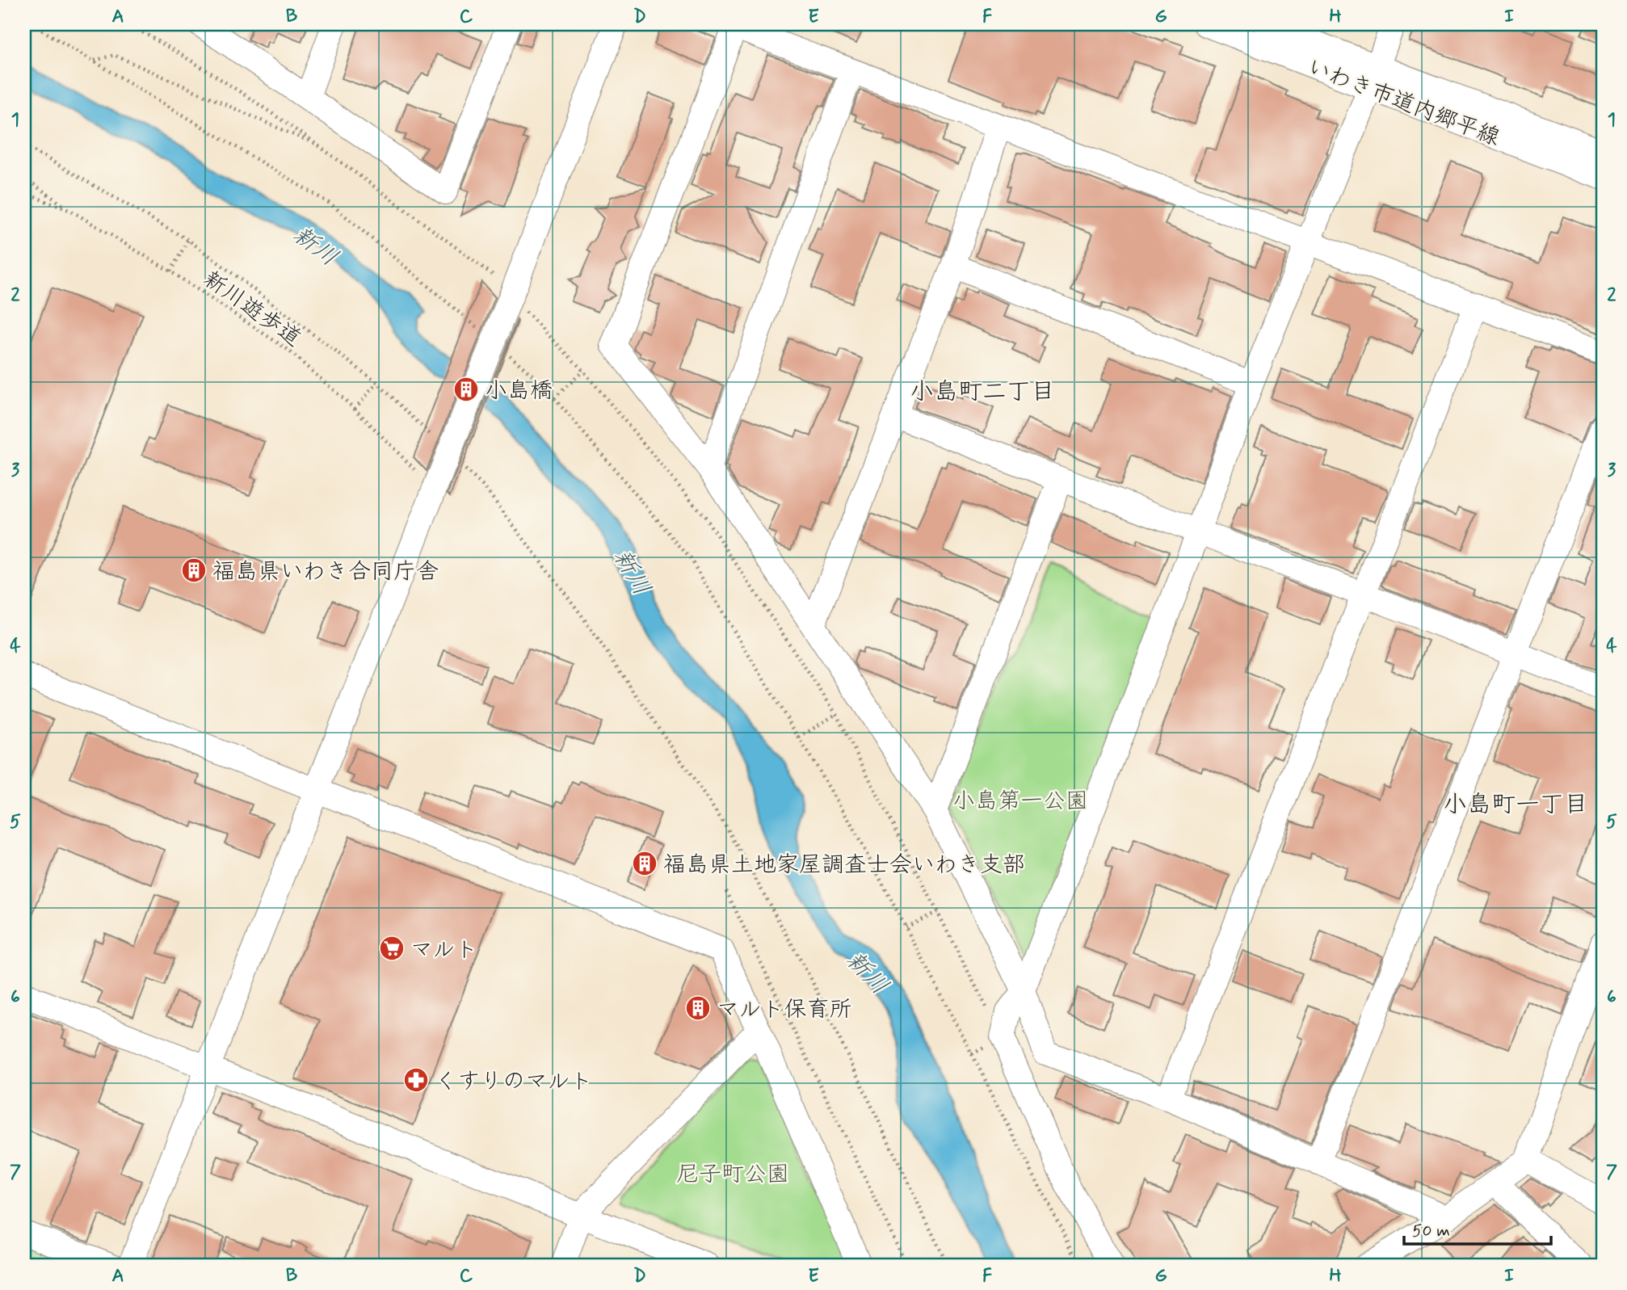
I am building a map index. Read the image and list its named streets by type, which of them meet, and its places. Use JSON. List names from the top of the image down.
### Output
{
  "streets": {
    "street": ["いわき市道内郷平線"],
    "path": ["新川遊歩道"]
  },
  "districts": ["小島町二丁目", "小島町一丁目"],
  "water": ["新川"],
  "parks": ["小島第一公園", "尼子町公園"],
  "places": {
    "building": [
      "小島橋",
      "福島県いわき合同庁舎",
      "福島県土地家屋調査士会いわき支部",
      "マルト保育所"
    ],
    "supermarket": ["マルト"],
    "pharmacy": ["くすりのマルト"]
  },
  "scale_bar": "50 m",
  "grid": {
    "columns": [
      "A",
      "B",
      "C",
      "D",
      "E",
      "F",
      "G",
      "H",
      "I"
    ],
    "rows": [
      "1",
      "2",
      "3",
      "4",
      "5",
      "6",
      "7"
    ]
  }
}
